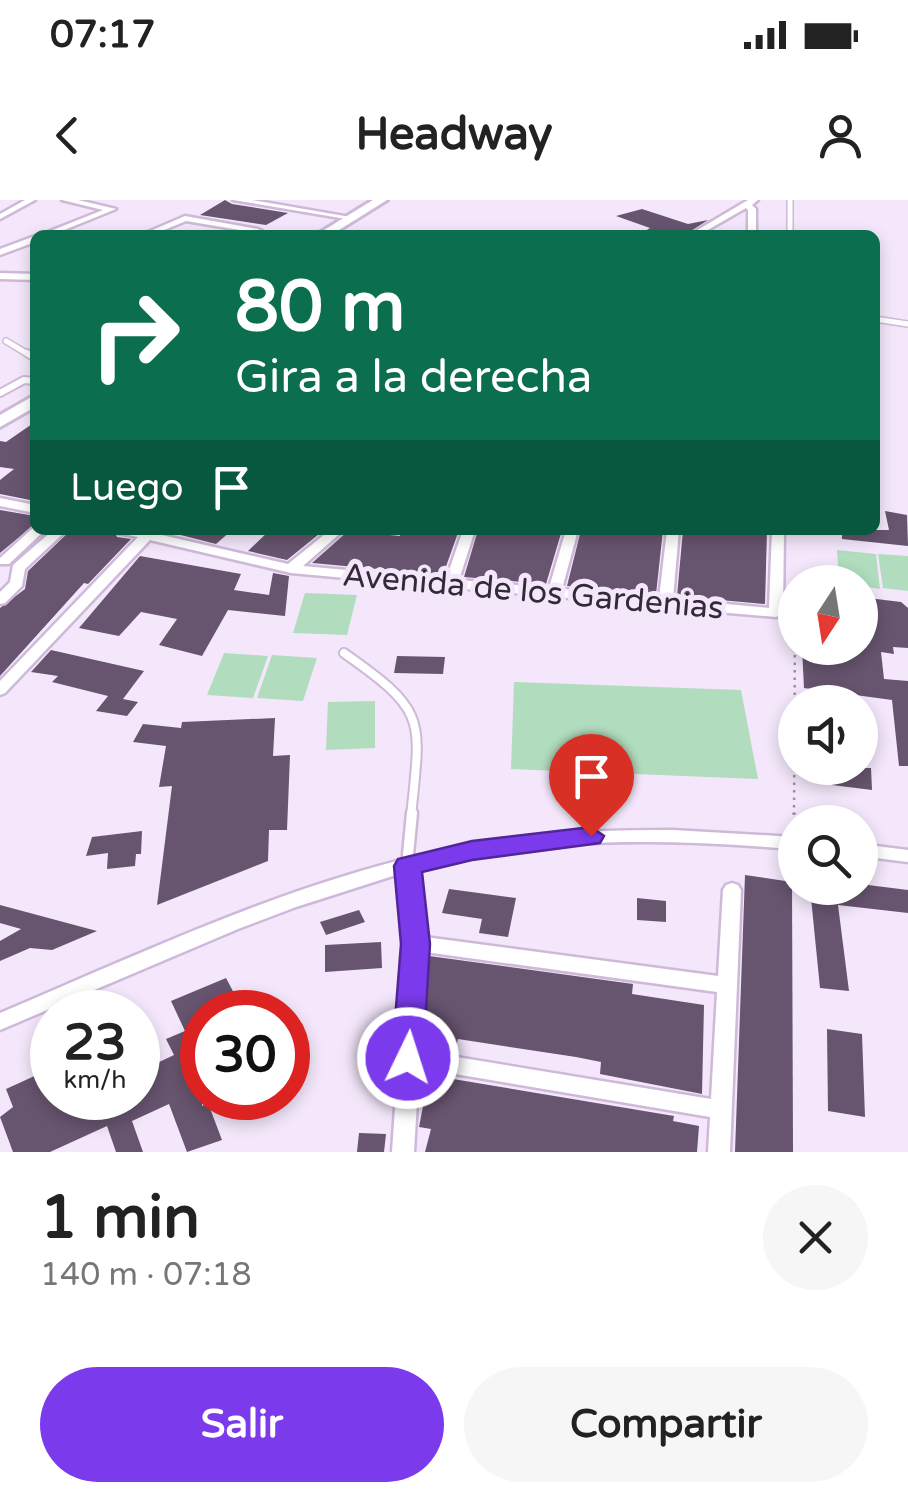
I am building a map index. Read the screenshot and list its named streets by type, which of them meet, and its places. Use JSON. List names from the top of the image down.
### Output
{
  "streets": {
    "street": ["Avenida de los Gardenias"]
  },
  "north": "bottom",
  "page": {
    "status": "07:17",
    "header": "Headway",
    "turn": ["80 m", "Gira a la derecha"],
    "then": "Luego",
    "speed": "23 km/h",
    "limit": "30",
    "heading": ["1 min", "140 m · 07:18"],
    "buttons": ["Salir", "Compartir"]
  }
}
